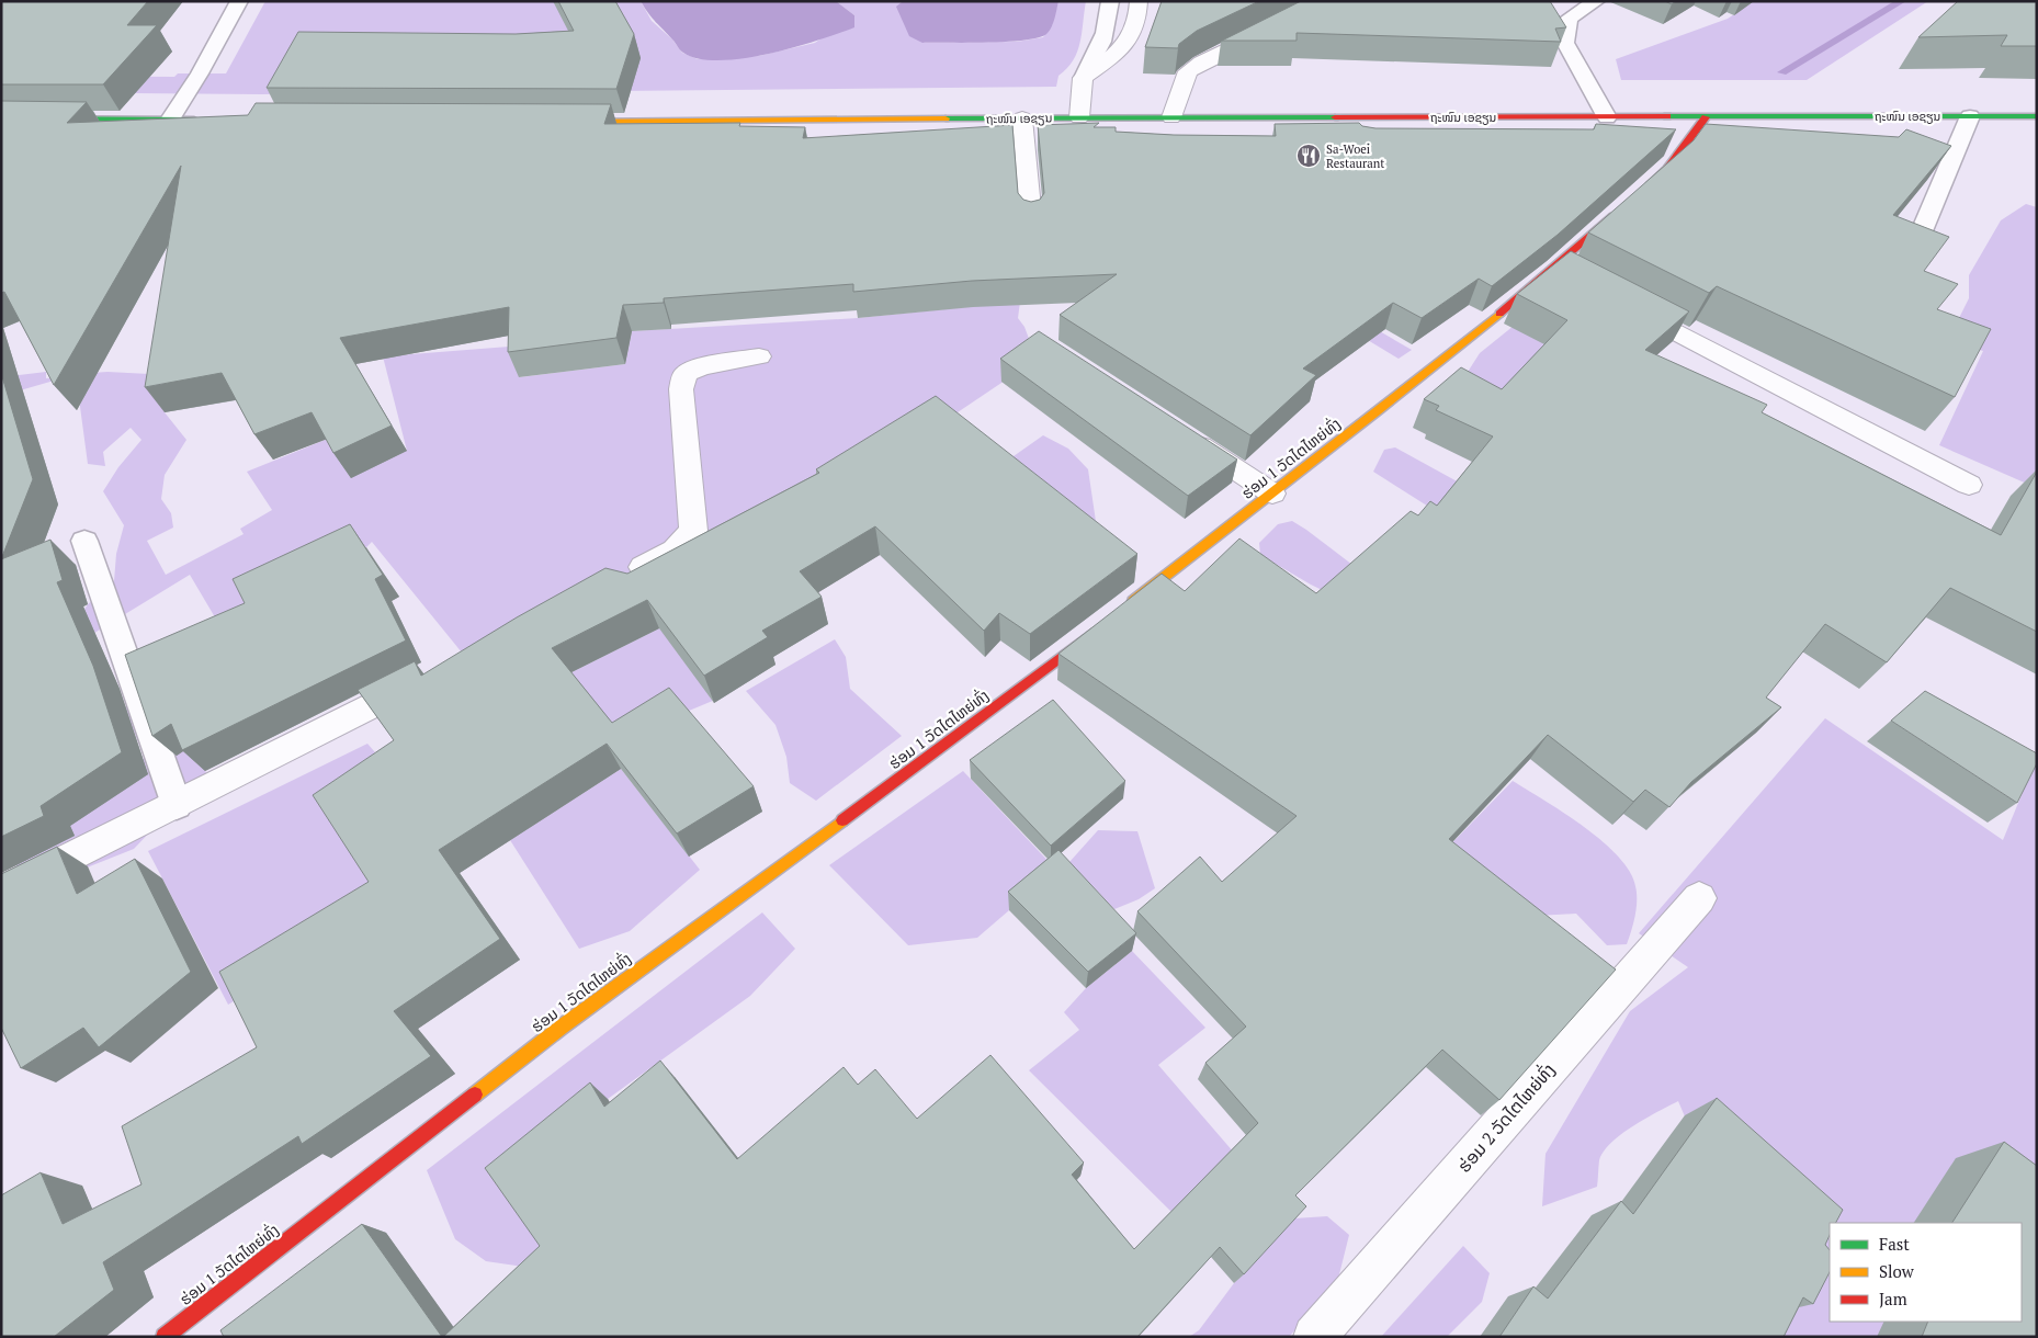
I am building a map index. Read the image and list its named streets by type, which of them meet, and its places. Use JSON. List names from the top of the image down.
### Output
{
  "streets": {
    "main road": ["ຖະໜົນ ເອຊຽນ", "ຮ່ອມ 1 ວັດໄຕໄຫຍ່ທົ່ງ"],
    "street": ["ຮ່ອມ 2 ວັດໄຕໄຫຍ່ທົ່ງ"]
  },
  "places": {
    "restaurant": ["Sa-Woei Restaurant"]
  },
  "legend": ["Fast", "Slow", "Jam"]
}
